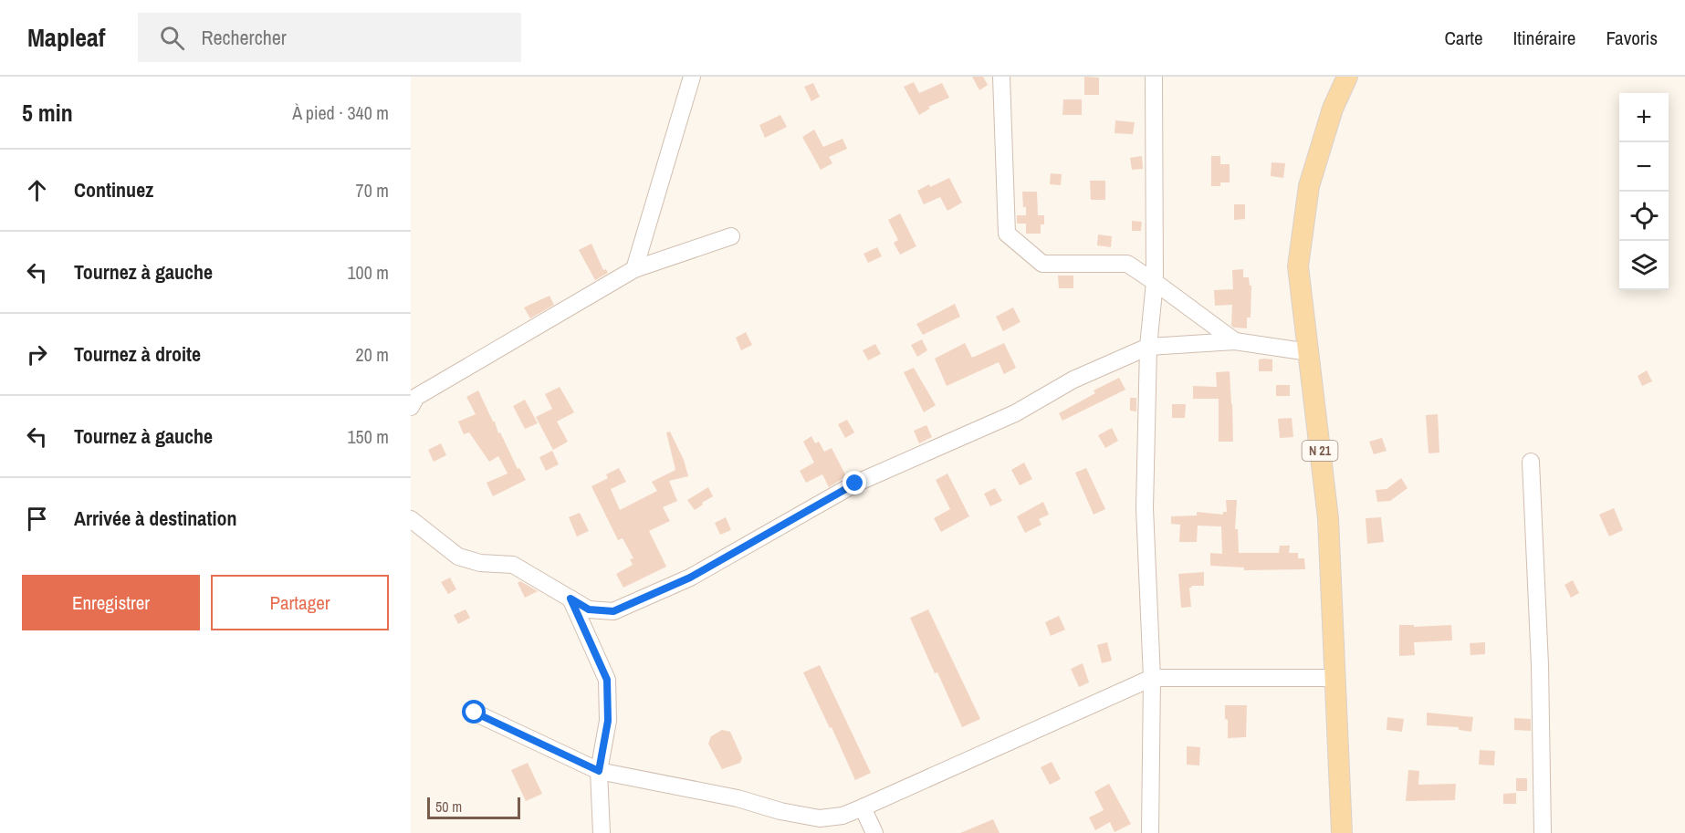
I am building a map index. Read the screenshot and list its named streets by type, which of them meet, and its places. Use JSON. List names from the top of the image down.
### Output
{
  "streets": {
    "main road": ["N 21"]
  },
  "scale_bar": "50 m",
  "page": {
    "header": "Mapleaf",
    "search": "Rechercher",
    "nav": ["Carte", "Itinéraire", "Favoris"],
    "heading": ["5 min", "À pied · 340 m"],
    "map_buttons": ["+", "−"],
    "list": [
      ["Continuez", "70 m"],
      ["Tournez à gauche", "100 m"],
      ["Tournez à droite", "20 m"],
      ["Tournez à gauche", "150 m"],
      "Arrivée à destination"
    ],
    "buttons": ["Enregistrer", "Partager"],
    "scale": "50 m"
  }
}
